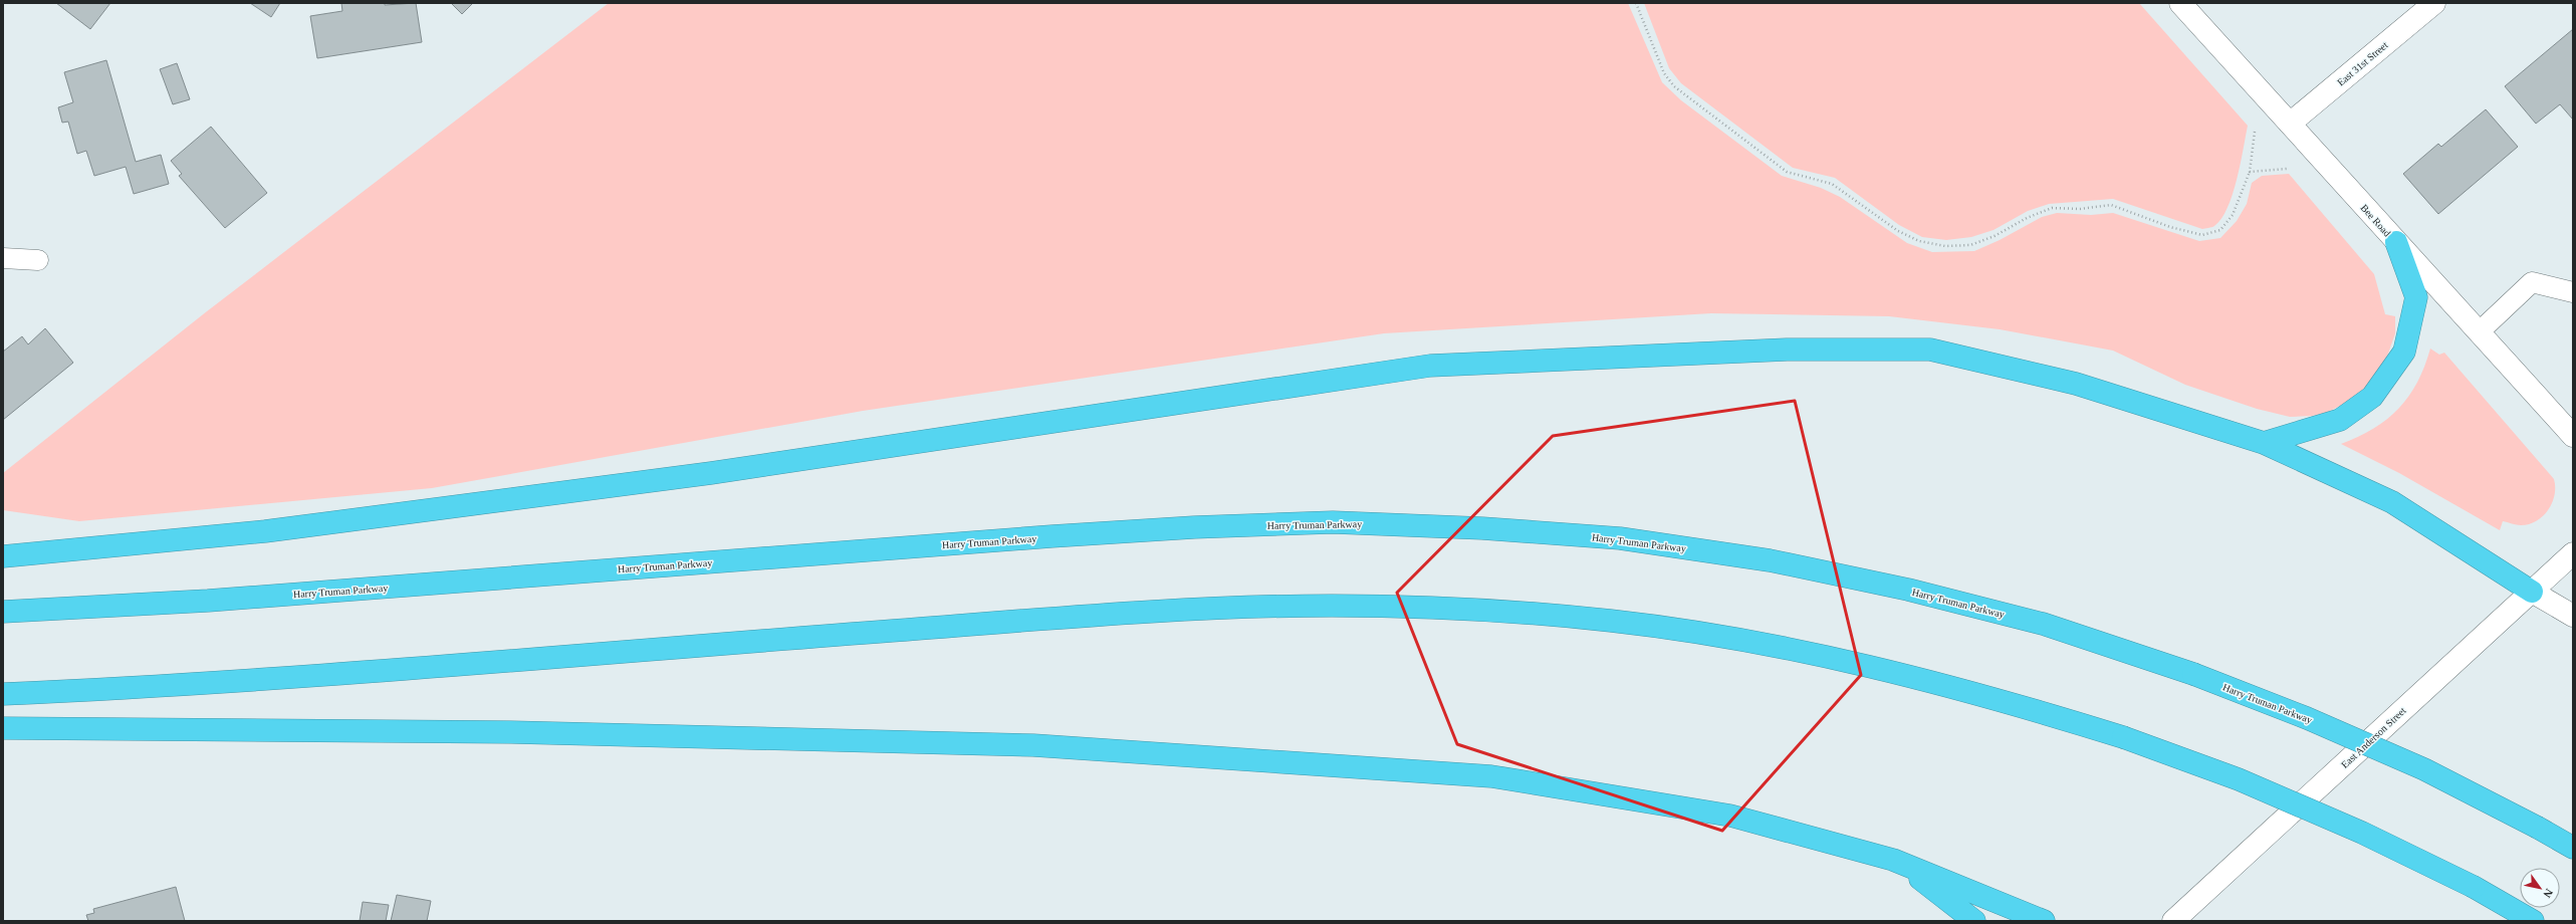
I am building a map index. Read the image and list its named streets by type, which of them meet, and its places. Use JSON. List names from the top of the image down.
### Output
{
  "streets": {
    "highway": ["Harry Truman Parkway"],
    "main road": ["East 31st Street", "Bee Road", "East Anderson Street"]
  },
  "crossings": [
    ["East 31st Street", "Bee Road"]
  ],
  "north": "bottom right"
}
